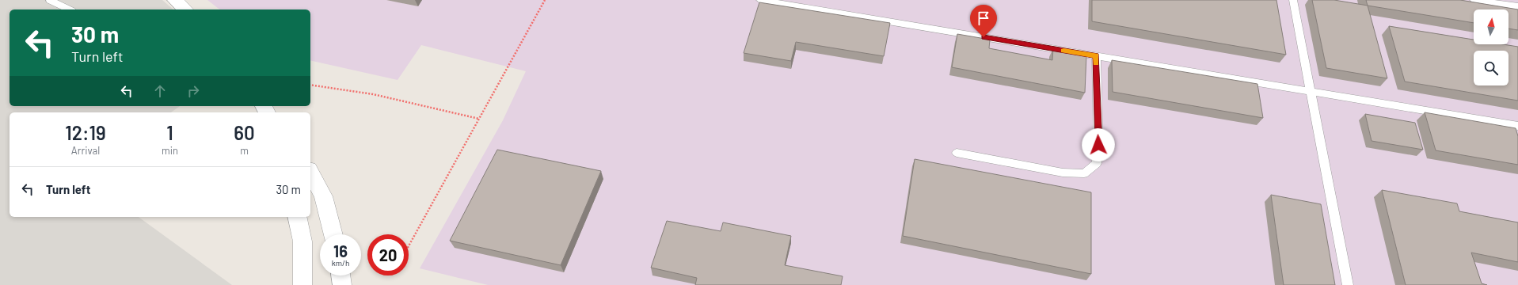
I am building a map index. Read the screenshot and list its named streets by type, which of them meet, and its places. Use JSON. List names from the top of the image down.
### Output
{
  "north": "top",
  "page": {
    "turn": ["30 m", "Turn left"],
    "eta": [
      "12:19",
      "Arrival",
      "1",
      "min",
      "60",
      "m"
    ],
    "list": [
      {
        "name": "Turn left",
        "value": "30 m"
      }
    ],
    "speed": "16 km/h",
    "limit": "20"
  }
}
